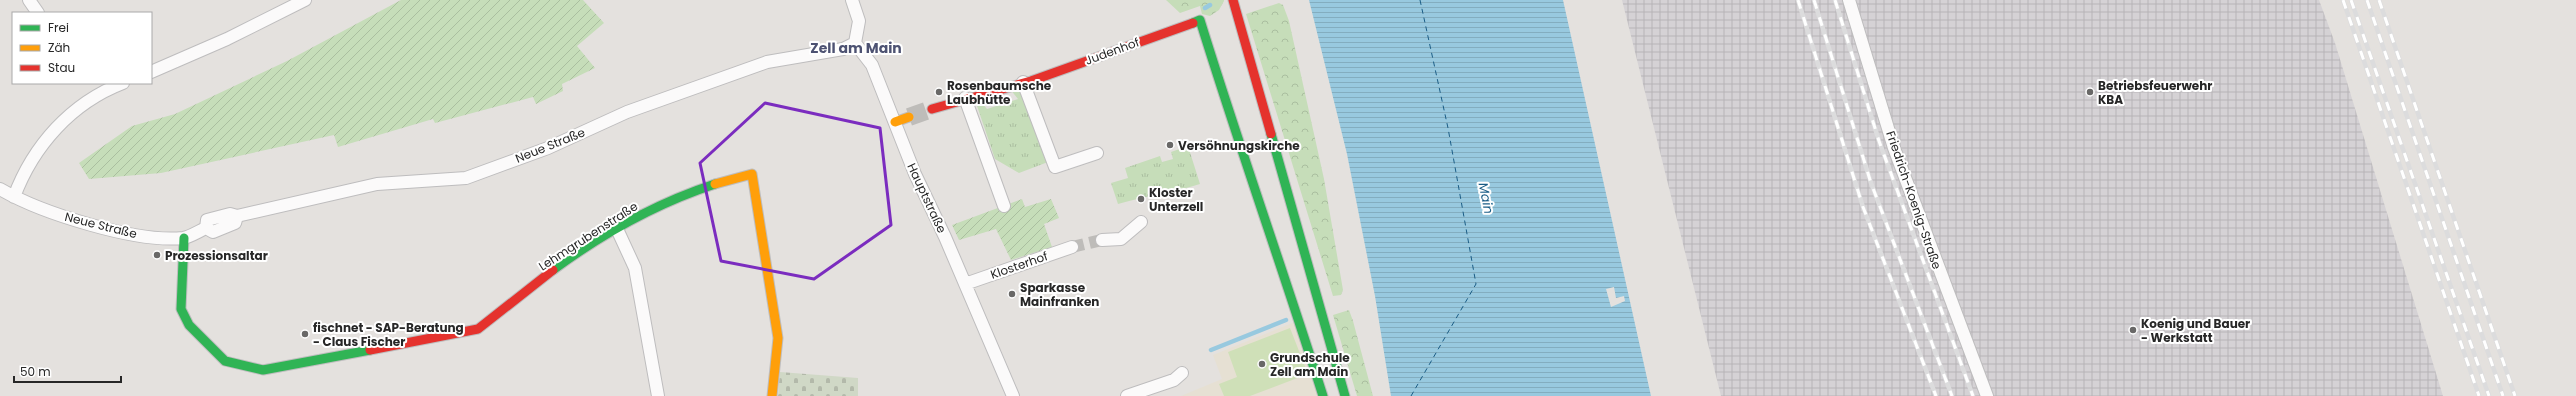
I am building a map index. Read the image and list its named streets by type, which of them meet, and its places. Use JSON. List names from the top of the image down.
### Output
{
  "streets": {
    "street": [
      "Judenhof",
      "Neue Straße",
      "Hauptstraße",
      "Friedrich-Koenig-Straße",
      "Lehmgrubenstraße",
      "Klosterhof"
    ]
  },
  "crossings": [
    ["Neue Straße", "Hauptstraße"],
    ["Neue Straße", "Lehmgrubenstraße"],
    ["Hauptstraße", "Klosterhof"]
  ],
  "districts": ["Zell am Main"],
  "water": ["Main"],
  "places": [
    "Rosenbaumsche Laubhütte",
    "Betriebsfeuerwehr KBA",
    "Versöhnungskirche",
    "Kloster Unterzell",
    "Prozessionsaltar",
    "Sparkasse Mainfranken",
    "Koenig und Bauer - Werkstatt",
    "fischnet - SAP-Beratung - Claus Fischer",
    "Grundschule Zell am Main"
  ],
  "legend": ["Frei", "Zäh", "Stau"],
  "scale_bar": "50 m"
}
